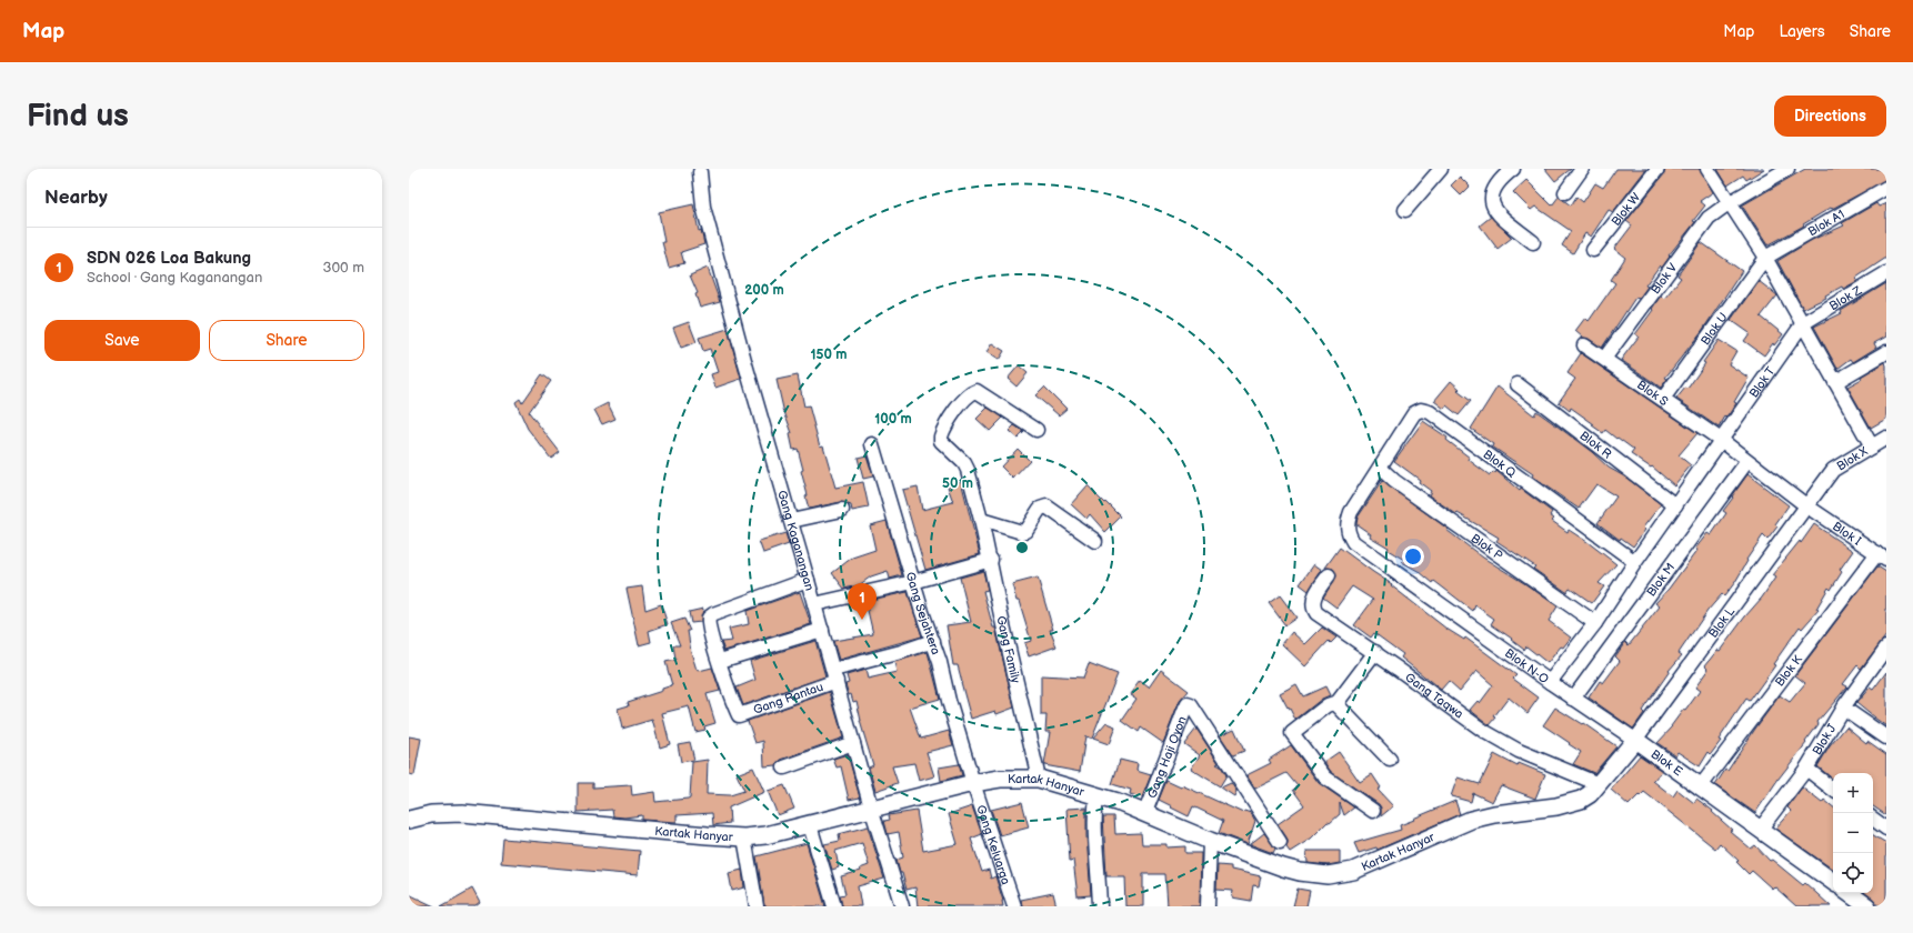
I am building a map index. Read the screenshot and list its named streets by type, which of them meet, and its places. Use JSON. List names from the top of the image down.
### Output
{
  "streets": {
    "street": [
      "Blok W",
      "Blok A1",
      "Blok V",
      "Blok Z",
      "Blok U",
      "Blok T",
      "Blok S",
      "Blok R",
      "Blok X",
      "Blok Q",
      "Blok I",
      "Gang Kaganangan",
      "Blok P",
      "Blok M",
      "Gang Sejahtera",
      "Blok L",
      "Gang Family",
      "Blok N-O",
      "Blok K",
      "Gang Taqwa",
      "Gang Rantau",
      "Blok J",
      "Gang Haji Oyon",
      "Blok E",
      "Kartak Hanyar",
      "Gang Keluarga"
    ]
  },
  "crossings": [
    ["Blok A1", "Blok U"],
    ["Blok V", "Blok S"],
    ["Blok Z", "Blok T"],
    ["Blok U", "Blok S"],
    ["Blok T", "Blok S"],
    ["Blok T", "Blok N-O"],
    ["Blok S", "Blok N-O"],
    ["Blok R", "Blok N-O"],
    ["Blok X", "Blok I"],
    ["Blok X", "Blok L"],
    ["Blok Q", "Blok P"],
    ["Blok Q", "Blok N-O"],
    ["Blok I", "Blok L"],
    ["Blok I", "Blok K"],
    ["Gang Kaganangan", "Gang Rantau"],
    ["Gang Kaganangan", "Kartak Hanyar"],
    ["Blok P", "Blok N-O"],
    ["Blok M", "Blok N-O"],
    ["Blok M", "Blok E"],
    ["Gang Sejahtera", "Gang Rantau"],
    ["Gang Sejahtera", "Kartak Hanyar"],
    ["Gang Sejahtera", "Gang Keluarga"],
    ["Blok L", "Blok E"],
    ["Blok L", "Kartak Hanyar"],
    ["Gang Family", "Kartak Hanyar"],
    ["Blok N-O", "Blok E"],
    ["Blok K", "Blok E"],
    ["Gang Taqwa", "Kartak Hanyar"],
    ["Blok J", "Blok E"],
    ["Gang Haji Oyon", "Kartak Hanyar"],
    ["Blok E", "Kartak Hanyar"],
    ["Kartak Hanyar", "Gang Keluarga"]
  ],
  "page": {
    "header": "Map",
    "nav": ["Map", "Layers", "Share"],
    "buttons": [
      "Directions",
      ["Save", "Share"]
    ],
    "title": "Find us",
    "heading": "Nearby",
    "list": [
      {
        "mark": "1",
        "name": "SDN 026 Loa Bakung",
        "note": "School · Gang Kaganangan",
        "value": "300 m"
      }
    ],
    "pins": "1",
    "map_buttons": ["+", "−"]
  },
  "rings": [
    "200 m",
    "150 m",
    "100 m",
    "50 m"
  ]
}
